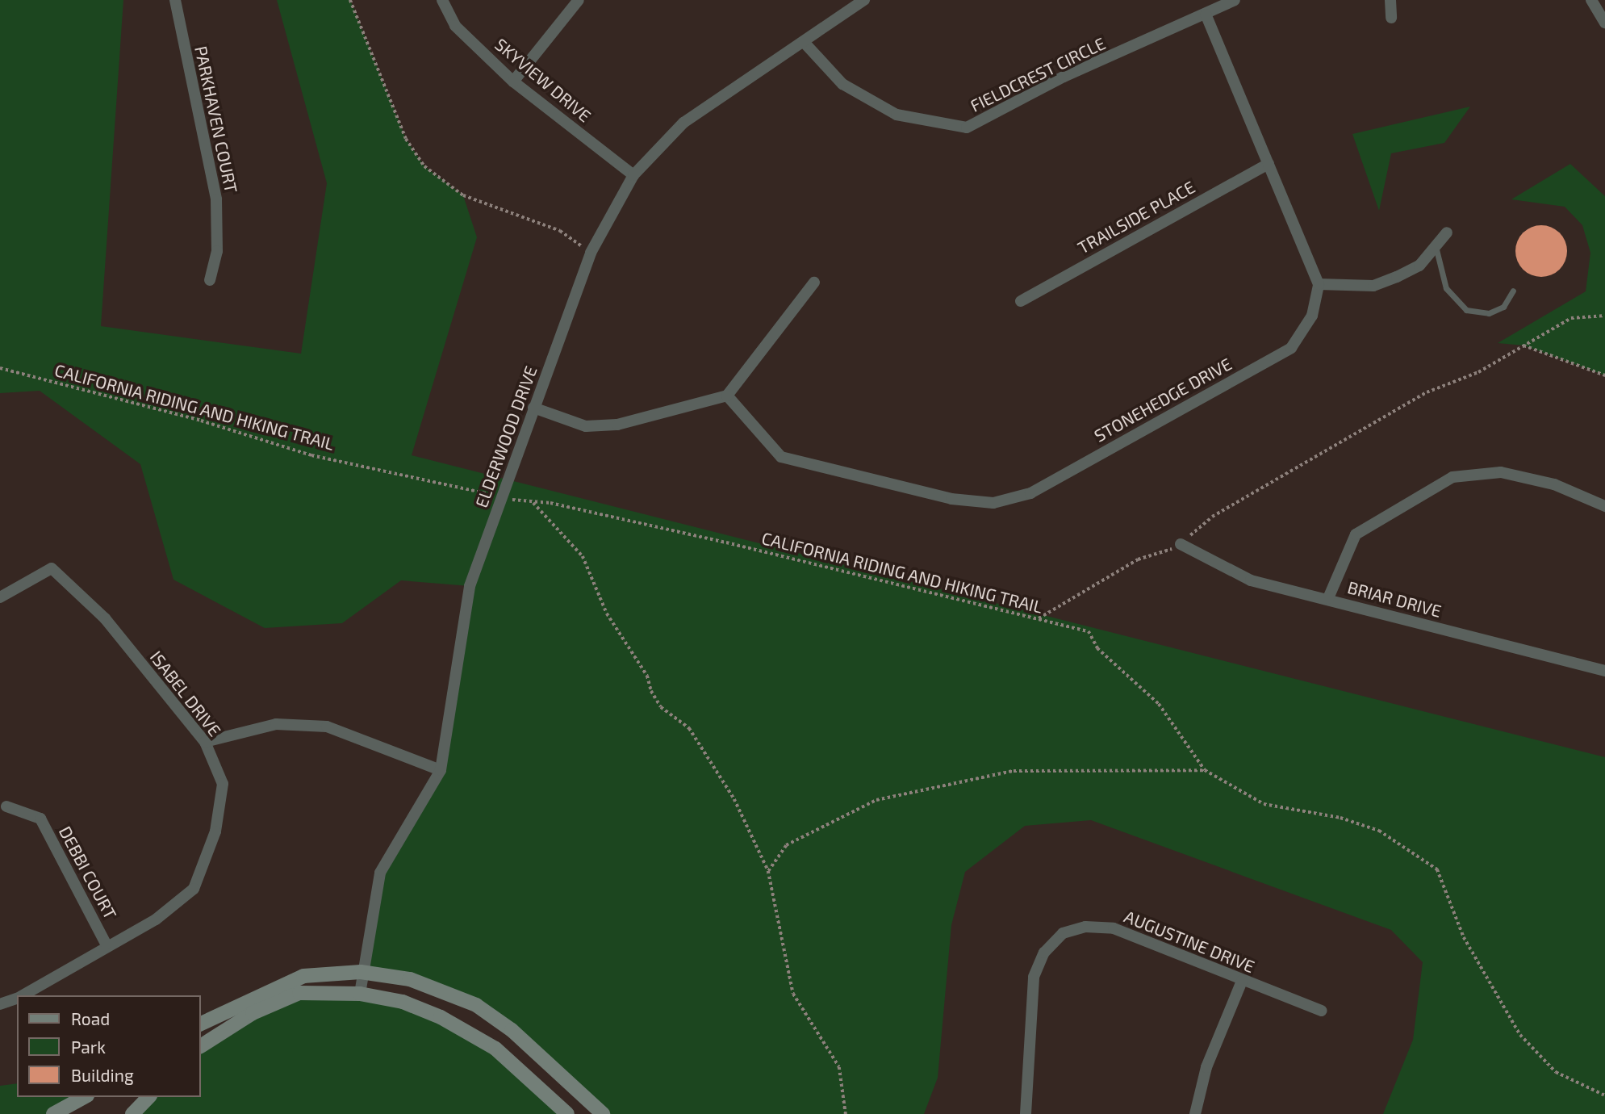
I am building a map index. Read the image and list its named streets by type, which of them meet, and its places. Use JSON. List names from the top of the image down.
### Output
{
  "streets": {
    "street": [
      "FIELDCREST CIRCLE",
      "SKYVIEW DRIVE",
      "PARKHAVEN COURT",
      "TRAILSIDE PLACE",
      "STONEHEDGE DRIVE",
      "ELDERWOOD DRIVE",
      "BRIAR DRIVE",
      "ISABEL DRIVE",
      "DEBBI COURT",
      "AUGUSTINE DRIVE"
    ],
    "path": ["CALIFORNIA RIDING AND HIKING TRAIL"]
  },
  "crossings": [
    ["FIELDCREST CIRCLE", "ELDERWOOD DRIVE"],
    ["SKYVIEW DRIVE", "ELDERWOOD DRIVE"],
    ["CALIFORNIA RIDING AND HIKING TRAIL", "ELDERWOOD DRIVE"],
    ["ISABEL DRIVE", "DEBBI COURT"]
  ],
  "legend": ["Road", "Park", "Building"]
}
